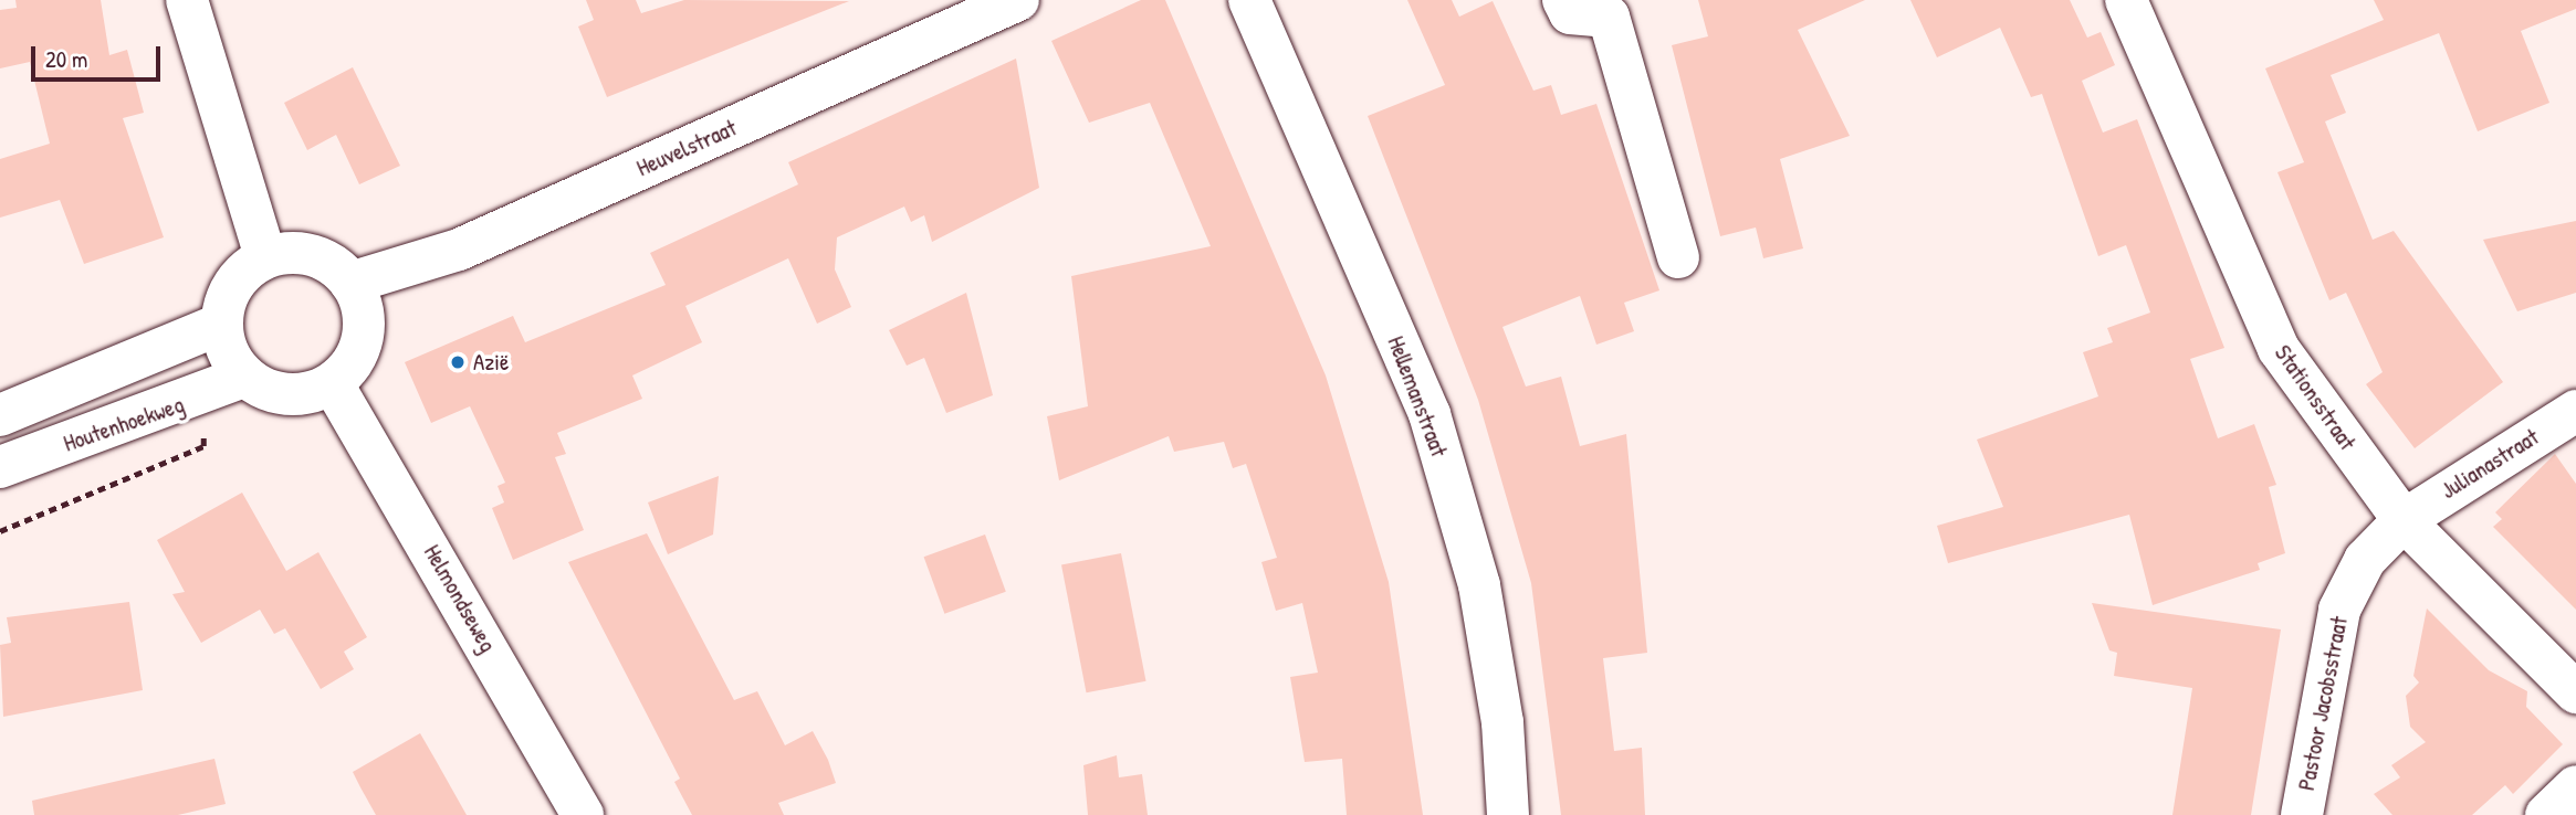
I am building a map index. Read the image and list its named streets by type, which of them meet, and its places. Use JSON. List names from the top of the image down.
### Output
{
  "streets": {
    "street": [
      "Heuvelstraat",
      "Hellemanstraat",
      "Stationsstraat",
      "Houtenhoekweg",
      "Julianastraat",
      "Helmondseweg",
      "Pastoor Jacobsstraat"
    ]
  },
  "crossings": [
    ["Heuvelstraat", "Houtenhoekweg"],
    ["Heuvelstraat", "Helmondseweg"],
    ["Stationsstraat", "Julianastraat"],
    ["Stationsstraat", "Pastoor Jacobsstraat"],
    ["Houtenhoekweg", "Helmondseweg"],
    ["Julianastraat", "Pastoor Jacobsstraat"]
  ],
  "places": ["Azië"],
  "scale_bar": "20 m"
}
